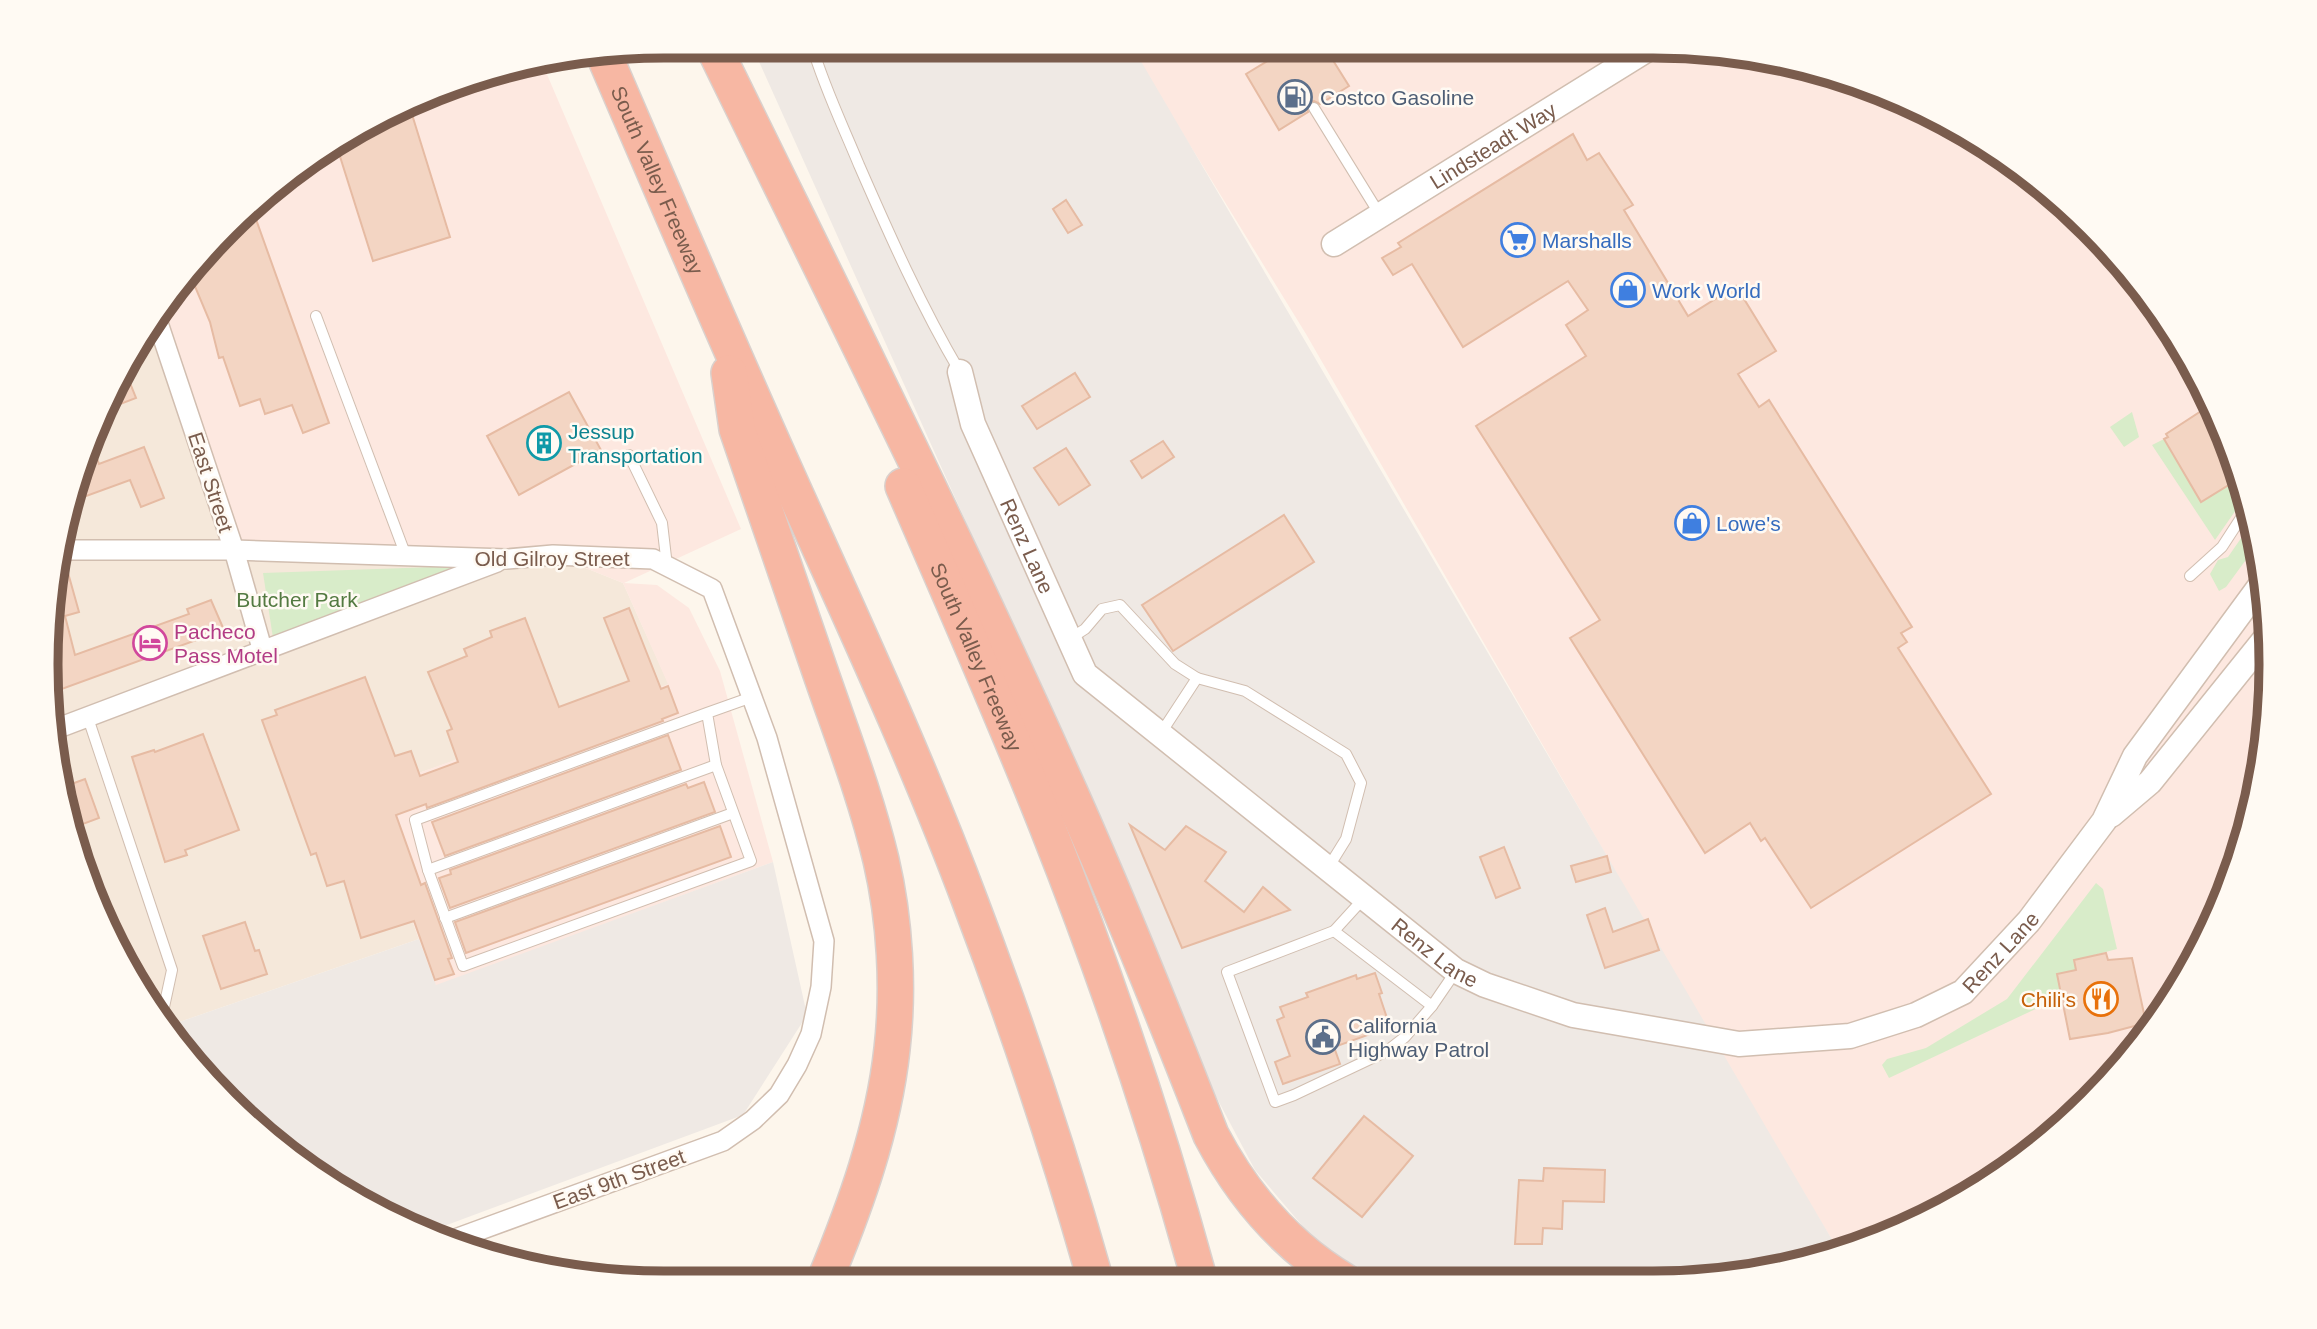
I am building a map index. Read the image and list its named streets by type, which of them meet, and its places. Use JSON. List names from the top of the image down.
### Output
{
  "streets": {
    "highway": ["South Valley Freeway"],
    "street": [
      "Lindsteadt Way",
      "East Street",
      "Renz Lane",
      "Old Gilroy Street",
      "East 9th Street"
    ]
  },
  "crossings": [
    ["East Street", "Old Gilroy Street"],
    ["Old Gilroy Street", "East 9th Street"]
  ],
  "parks": ["Butcher Park"],
  "places": {
    "fuel station": ["Costco Gasoline"],
    "supermarket": ["Marshalls"],
    "shop": ["Work World", "Lowe's"],
    "building": ["Jessup Transportation"],
    "hotel": ["Pacheco Pass Motel"],
    "restaurant": ["Chili's"],
    "public building": ["California Highway Patrol"]
  }
}
